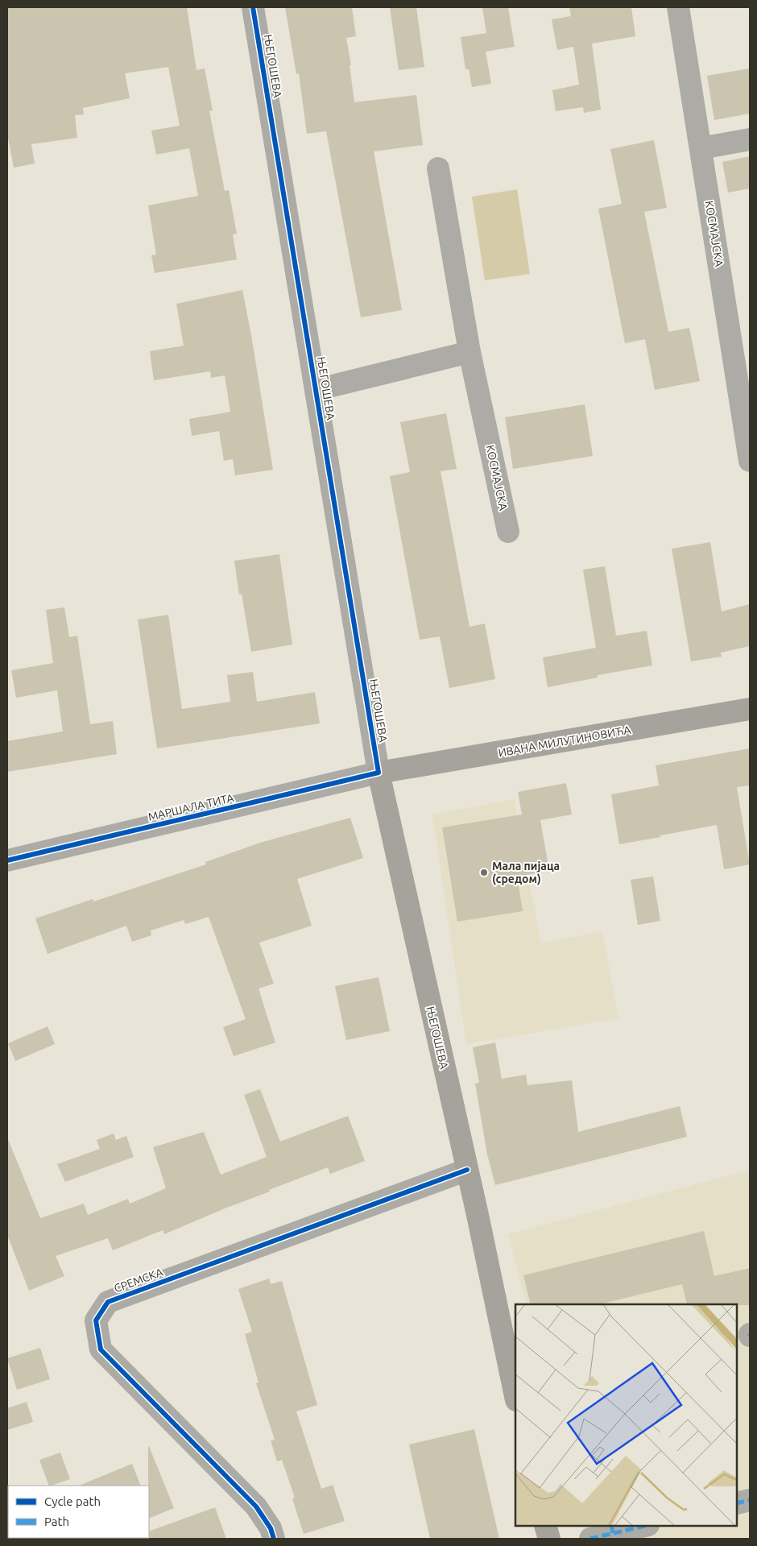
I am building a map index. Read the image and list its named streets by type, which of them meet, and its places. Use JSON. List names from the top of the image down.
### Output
{
  "streets": {
    "main road": ["ЊЕГОШЕВА", "ИВАНА МИЛУТИНОВИЋА"],
    "street": ["КОСМАЈСКА", "МАРШАЛА ТИТА", "СРЕМСКА"]
  },
  "crossings": [
    ["ЊЕГОШЕВА", "ИВАНА МИЛУТИНОВИЋА"],
    ["ЊЕГОШЕВА", "МАРШАЛА ТИТА"],
    ["ЊЕГОШЕВА", "СРЕМСКА"],
    ["ИВАНА МИЛУТИНОВИЋА", "МАРШАЛА ТИТА"]
  ],
  "places": ["Мала пијаца (средом)"],
  "legend": ["Cycle path", "Path"]
}
